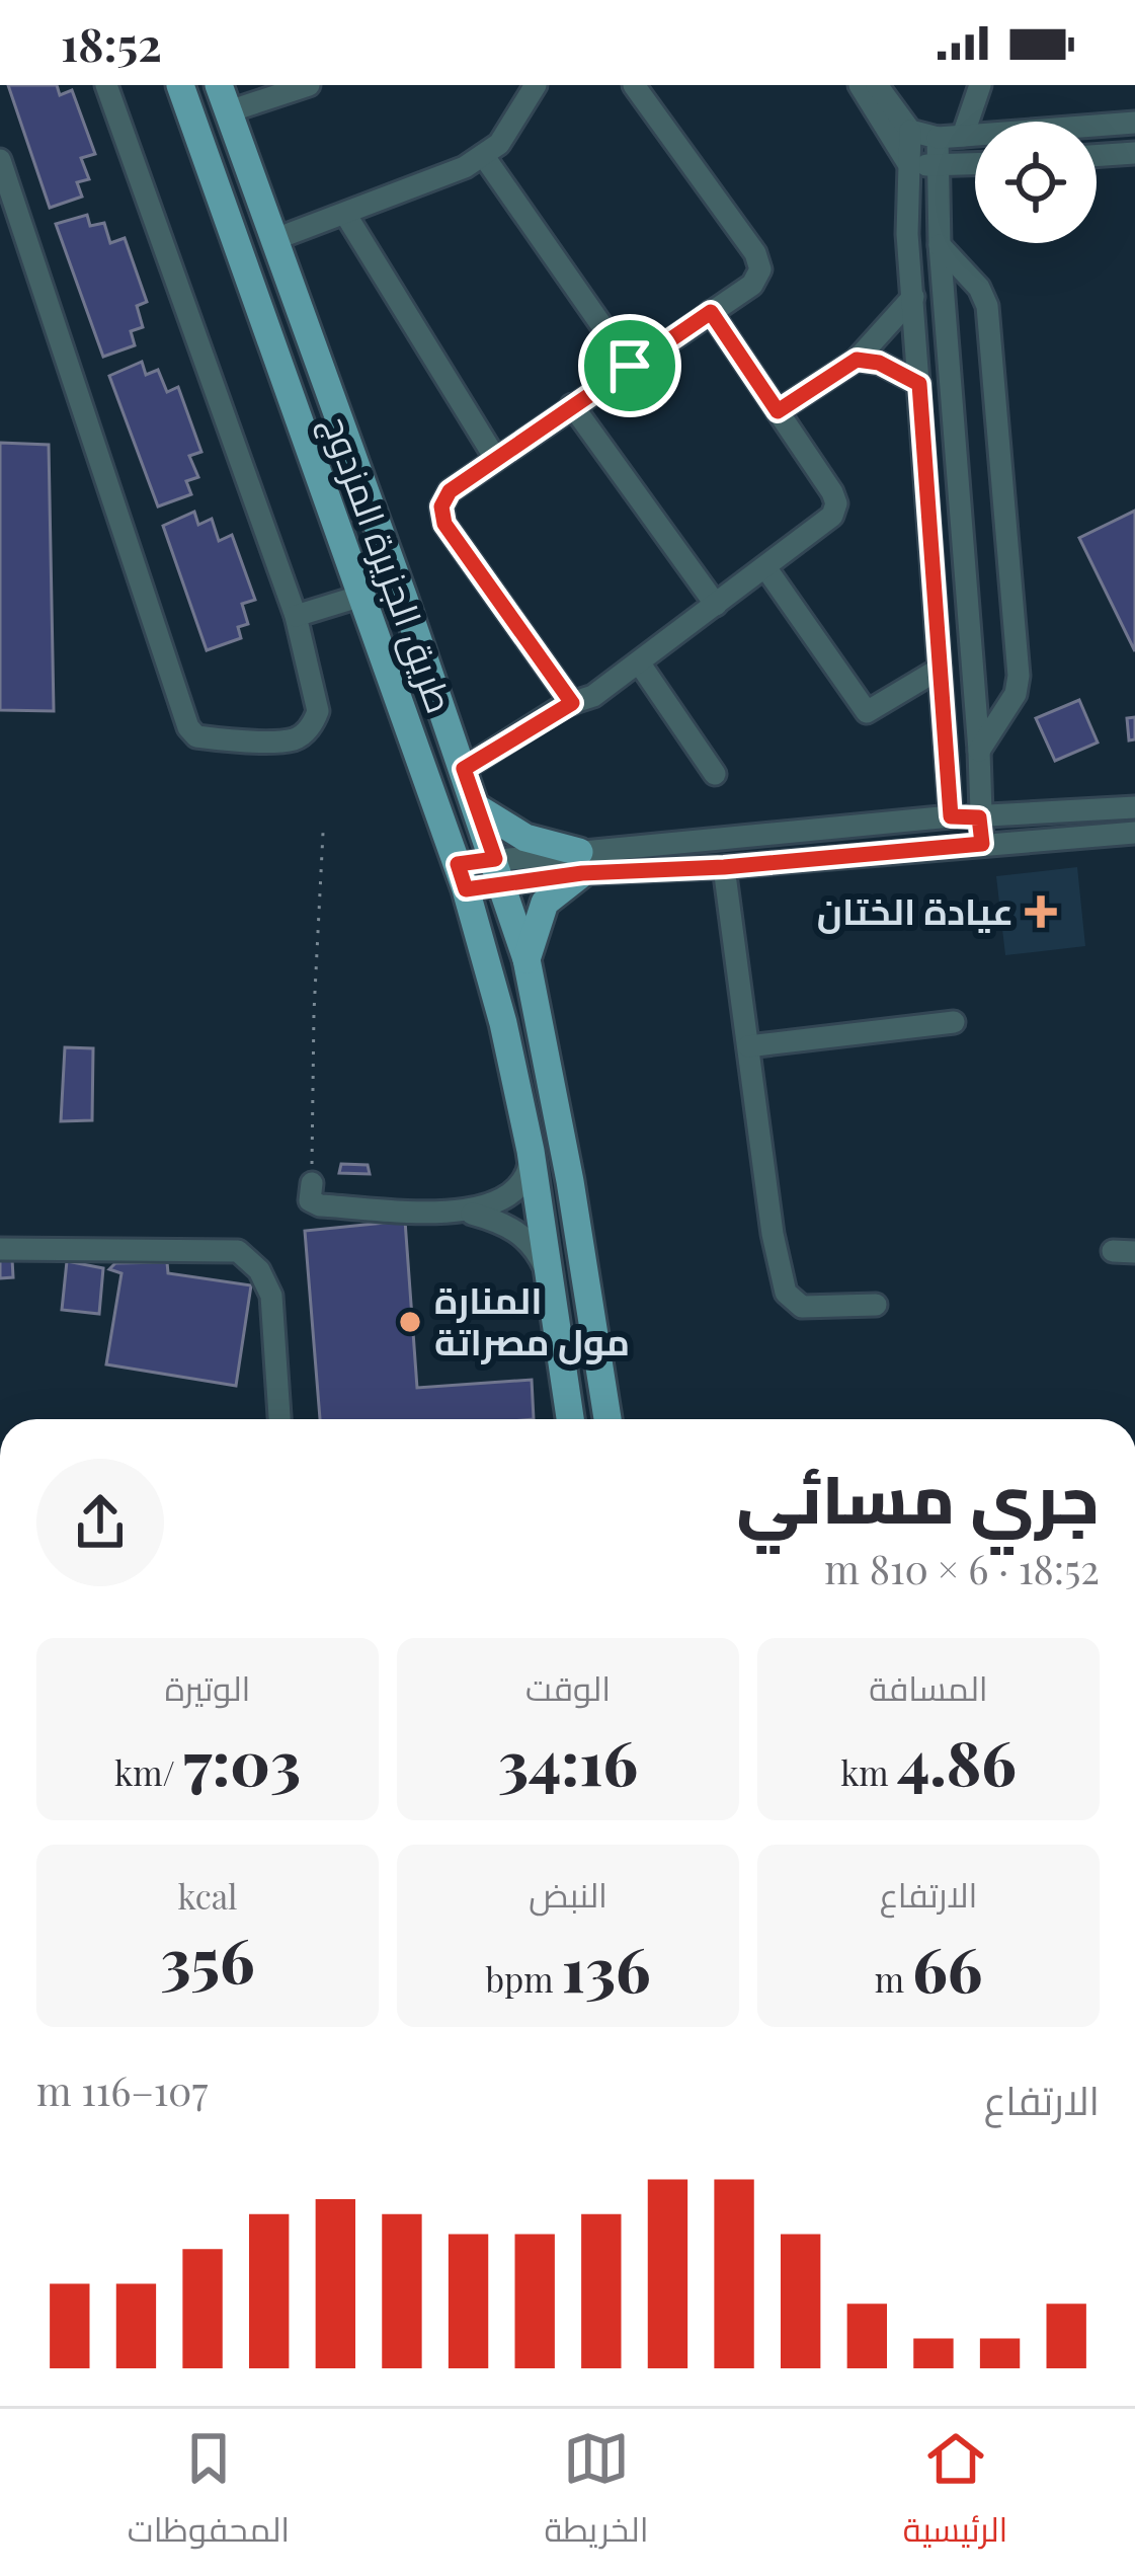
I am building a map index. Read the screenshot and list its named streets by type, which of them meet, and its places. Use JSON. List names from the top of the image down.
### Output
{
  "streets": {
    "main road": ["طريق الجزيرة المزدوج"]
  },
  "places": {
    "health": ["عيادة الختان"],
    "other": ["المنارة مول مصراتة"]
  },
  "page": {
    "status": "18:52",
    "heading": ["جري مسائي", "18:52 · 6 × 810 m"],
    "stats": [
      ["المسافة", "4.86 km"],
      ["الوقت", "34:16"],
      ["الوتيرة", "7:03 /km"],
      ["الارتفاع", "66 m"],
      ["النبض", "136 bpm"],
      ["kcal", "356"]
    ],
    "chart": ["الارتفاع", "107–116 m"],
    "tabs": ["الرئيسية", "الخريطة", "المحفوظات"]
  }
}
